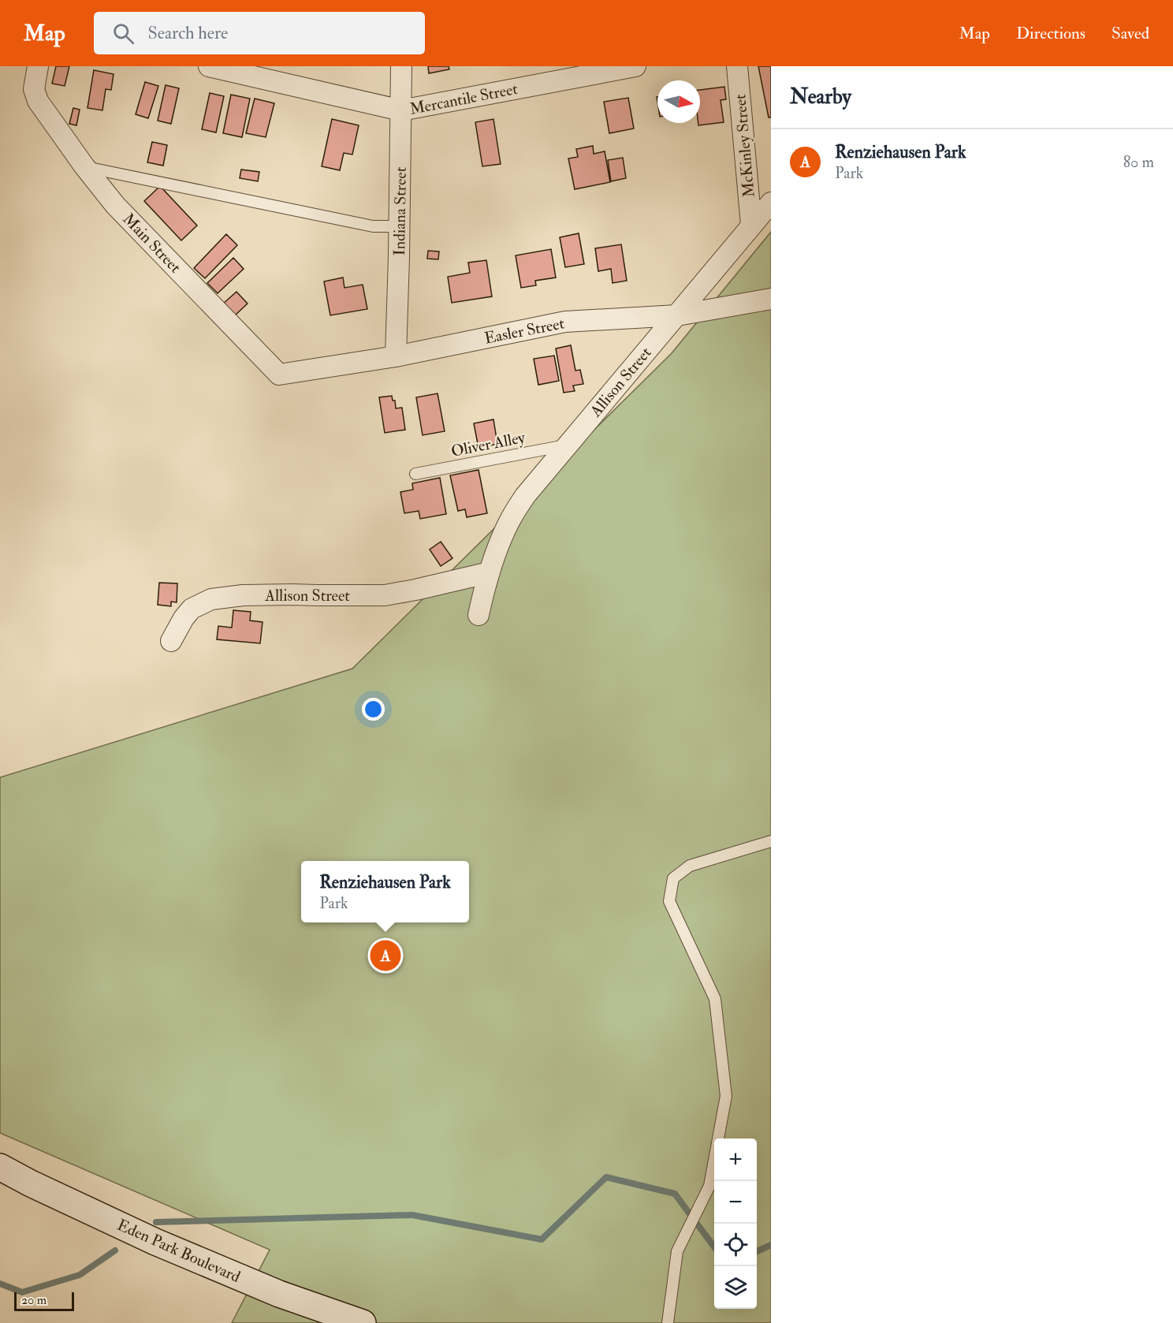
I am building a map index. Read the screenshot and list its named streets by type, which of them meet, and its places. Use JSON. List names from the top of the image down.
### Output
{
  "streets": {
    "main road": ["Eden Park Boulevard"],
    "street": [
      "Mercantile Street",
      "McKinley Street",
      "Indiana Street",
      "Main Street",
      "Easler Street",
      "Allison Street"
    ],
    "lane": ["Oliver Alley"]
  },
  "crossings": [
    ["Mercantile Street", "Indiana Street"],
    ["McKinley Street", "Allison Street"],
    ["Indiana Street", "Easler Street"],
    ["Main Street", "Easler Street"],
    ["Easler Street", "Allison Street"],
    ["Allison Street", "Oliver Alley"]
  ],
  "scale_bar": "20 m",
  "north": "right",
  "page": {
    "header": "Map",
    "search": "Search here",
    "nav": ["Map", "Directions", "Saved"],
    "heading": "Nearby",
    "list": [
      {
        "mark": "A",
        "name": "Renziehausen Park",
        "note": "Park",
        "value": "80 m"
      }
    ],
    "popup": ["Renziehausen Park", "Park"],
    "pins": "A",
    "map_buttons": ["+", "−"],
    "scale": "20 m"
  }
}
